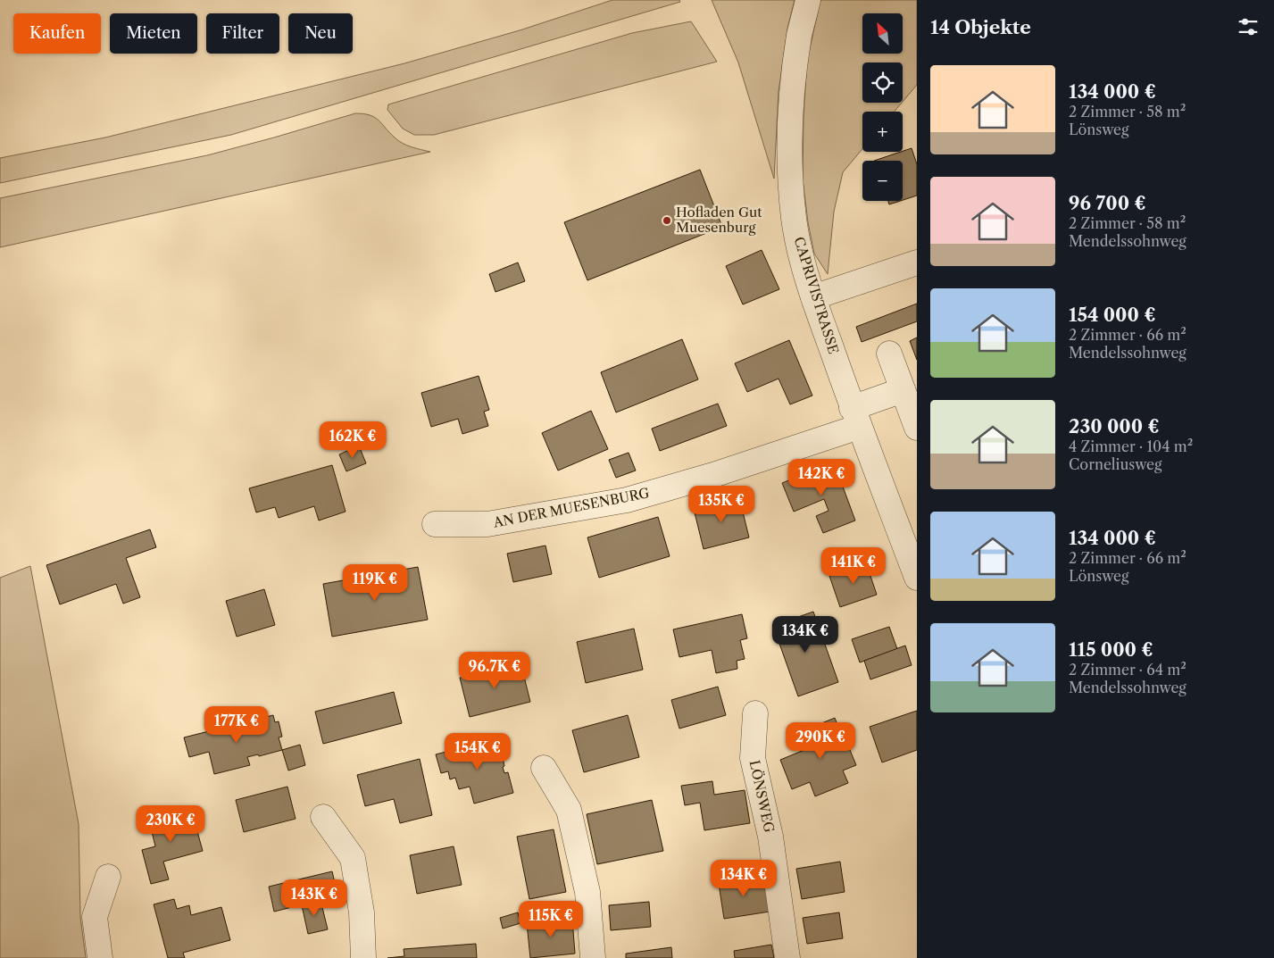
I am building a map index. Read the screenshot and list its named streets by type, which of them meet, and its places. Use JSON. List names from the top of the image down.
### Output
{
  "streets": {
    "street": ["CAPRIVISTRASSE", "AN DER MUESENBURG", "LÖNSWEG"]
  },
  "crossings": [
    ["CAPRIVISTRASSE", "AN DER MUESENBURG"]
  ],
  "places": ["Hofladen Gut Muesenburg"],
  "north": "top left",
  "page": {
    "heading": "14 Objekte",
    "map_buttons": ["+", "−"],
    "chip": [
      "Kaufen",
      "Mieten",
      "Filter",
      "Neu"
    ],
    "list": [
      {
        "name": "134 000 €",
        "note": "2 Zimmer · 58 m² · Lönsweg"
      },
      {
        "name": "96 700 €",
        "note": "2 Zimmer · 58 m² · Mendelssohnweg"
      },
      {
        "name": "154 000 €",
        "note": "2 Zimmer · 66 m² · Mendelssohnweg"
      },
      {
        "name": "230 000 €",
        "note": "4 Zimmer · 104 m² · Corneliusweg"
      },
      {
        "name": "134 000 €",
        "note": "2 Zimmer · 66 m² · Lönsweg"
      },
      {
        "name": "115 000 €",
        "note": "2 Zimmer · 64 m² · Mendelssohnweg"
      }
    ],
    "price": [
      "162K €",
      "142K €",
      "135K €",
      "141K €",
      "119K €",
      "134K €",
      "96.7K €",
      "177K €",
      "290K €",
      "154K €",
      "230K €",
      "134K €",
      "143K €",
      "115K €"
    ]
  }
}
